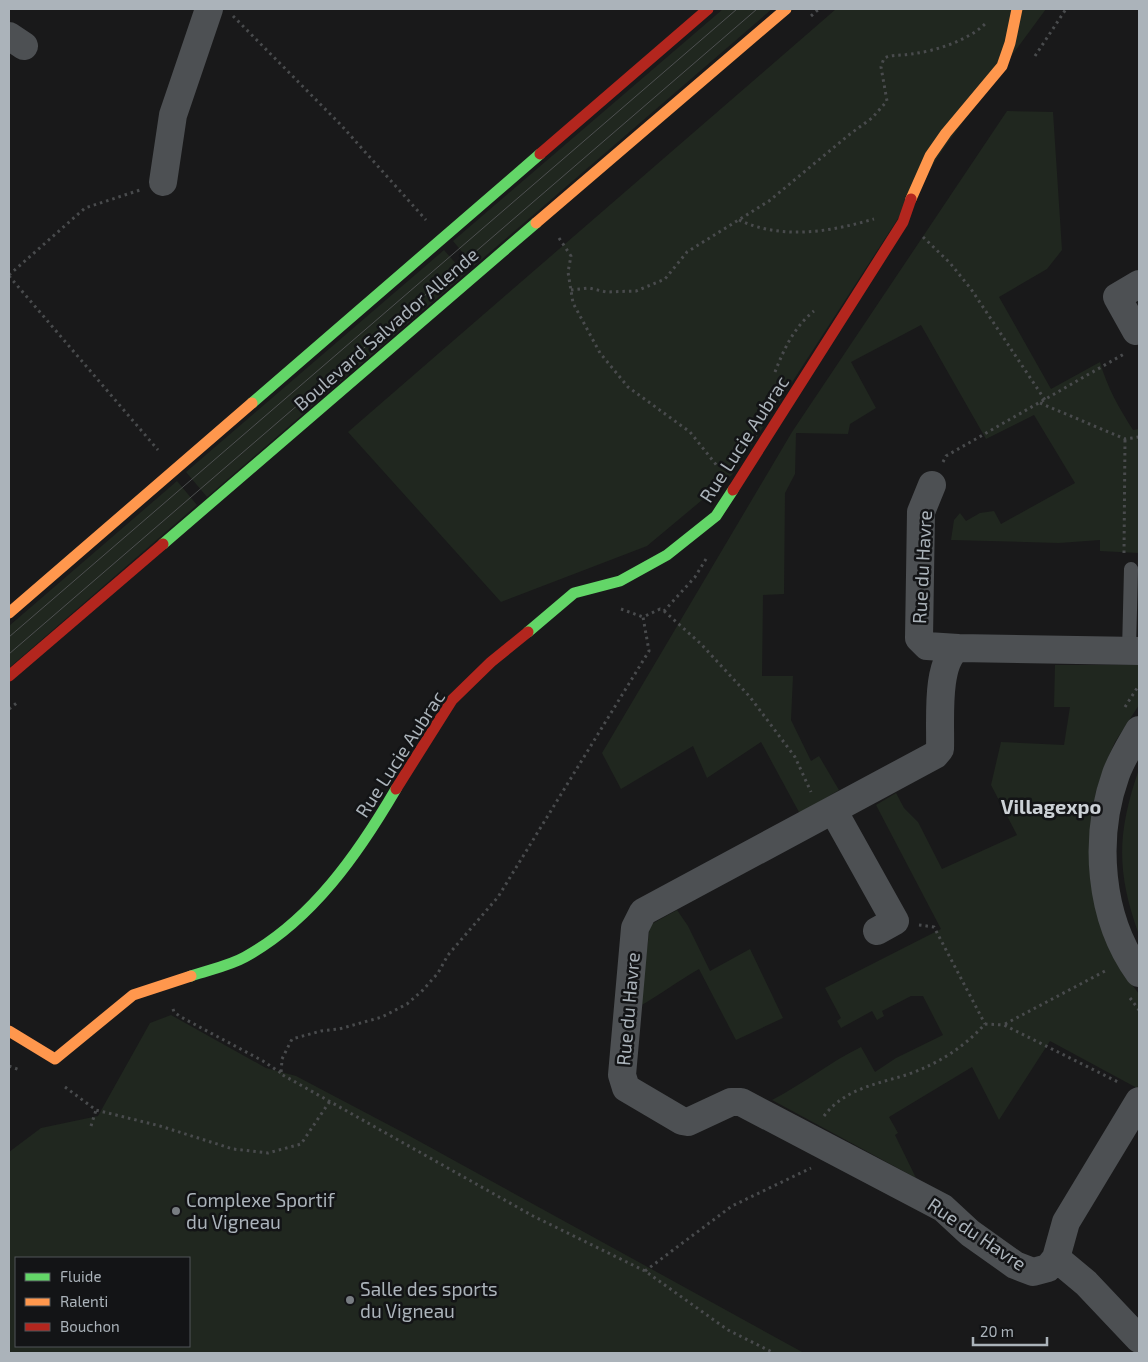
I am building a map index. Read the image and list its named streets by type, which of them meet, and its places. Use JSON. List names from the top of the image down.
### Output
{
  "streets": {
    "street": ["Boulevard Salvador Allende", "Rue Lucie Aubrac", "Rue du Havre"]
  },
  "districts": ["Villagexpo"],
  "places": ["Complexe Sportif du Vigneau", "Salle des sports du Vigneau"],
  "legend": ["Fluide", "Ralenti", "Bouchon"],
  "scale_bar": "20 m"
}
